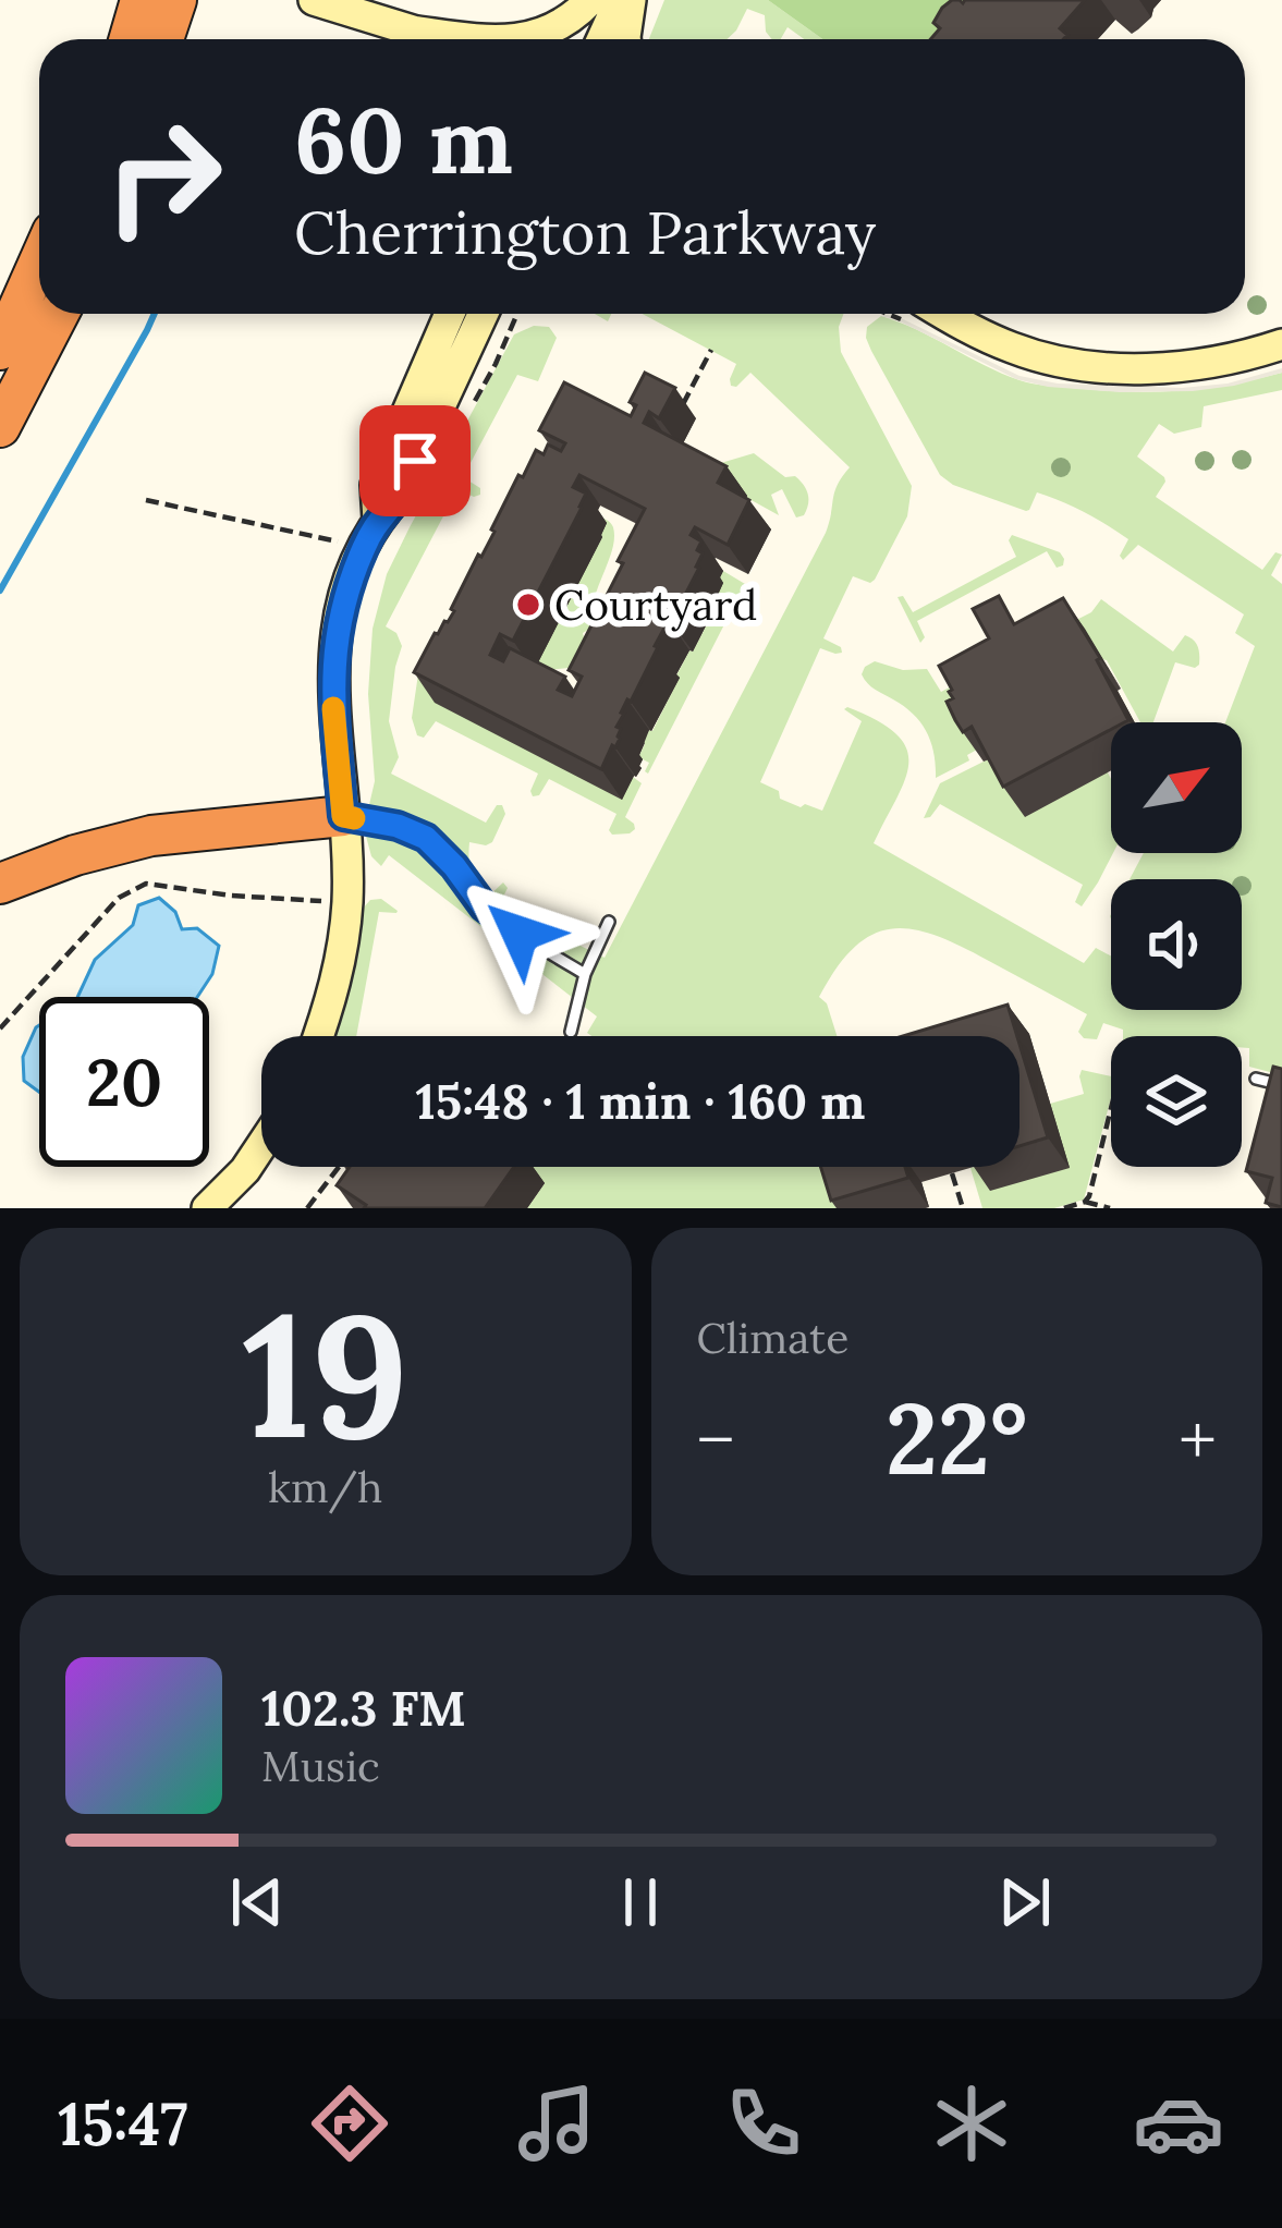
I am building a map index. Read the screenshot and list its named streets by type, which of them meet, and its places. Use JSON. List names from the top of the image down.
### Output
{
  "places": ["Courtyard"],
  "north": "top right",
  "page": {
    "turn": ["60 m", "Cherrington Parkway"],
    "limit": "20",
    "trip": "15:48 · 1 min · 160 m",
    "tile": [
      ["19", "km/h"],
      "Climate"
    ],
    "heat": ["−", "22°", "+"],
    "song": ["102.3 FM", "Music"],
    "tabs": "15:47"
  }
}
